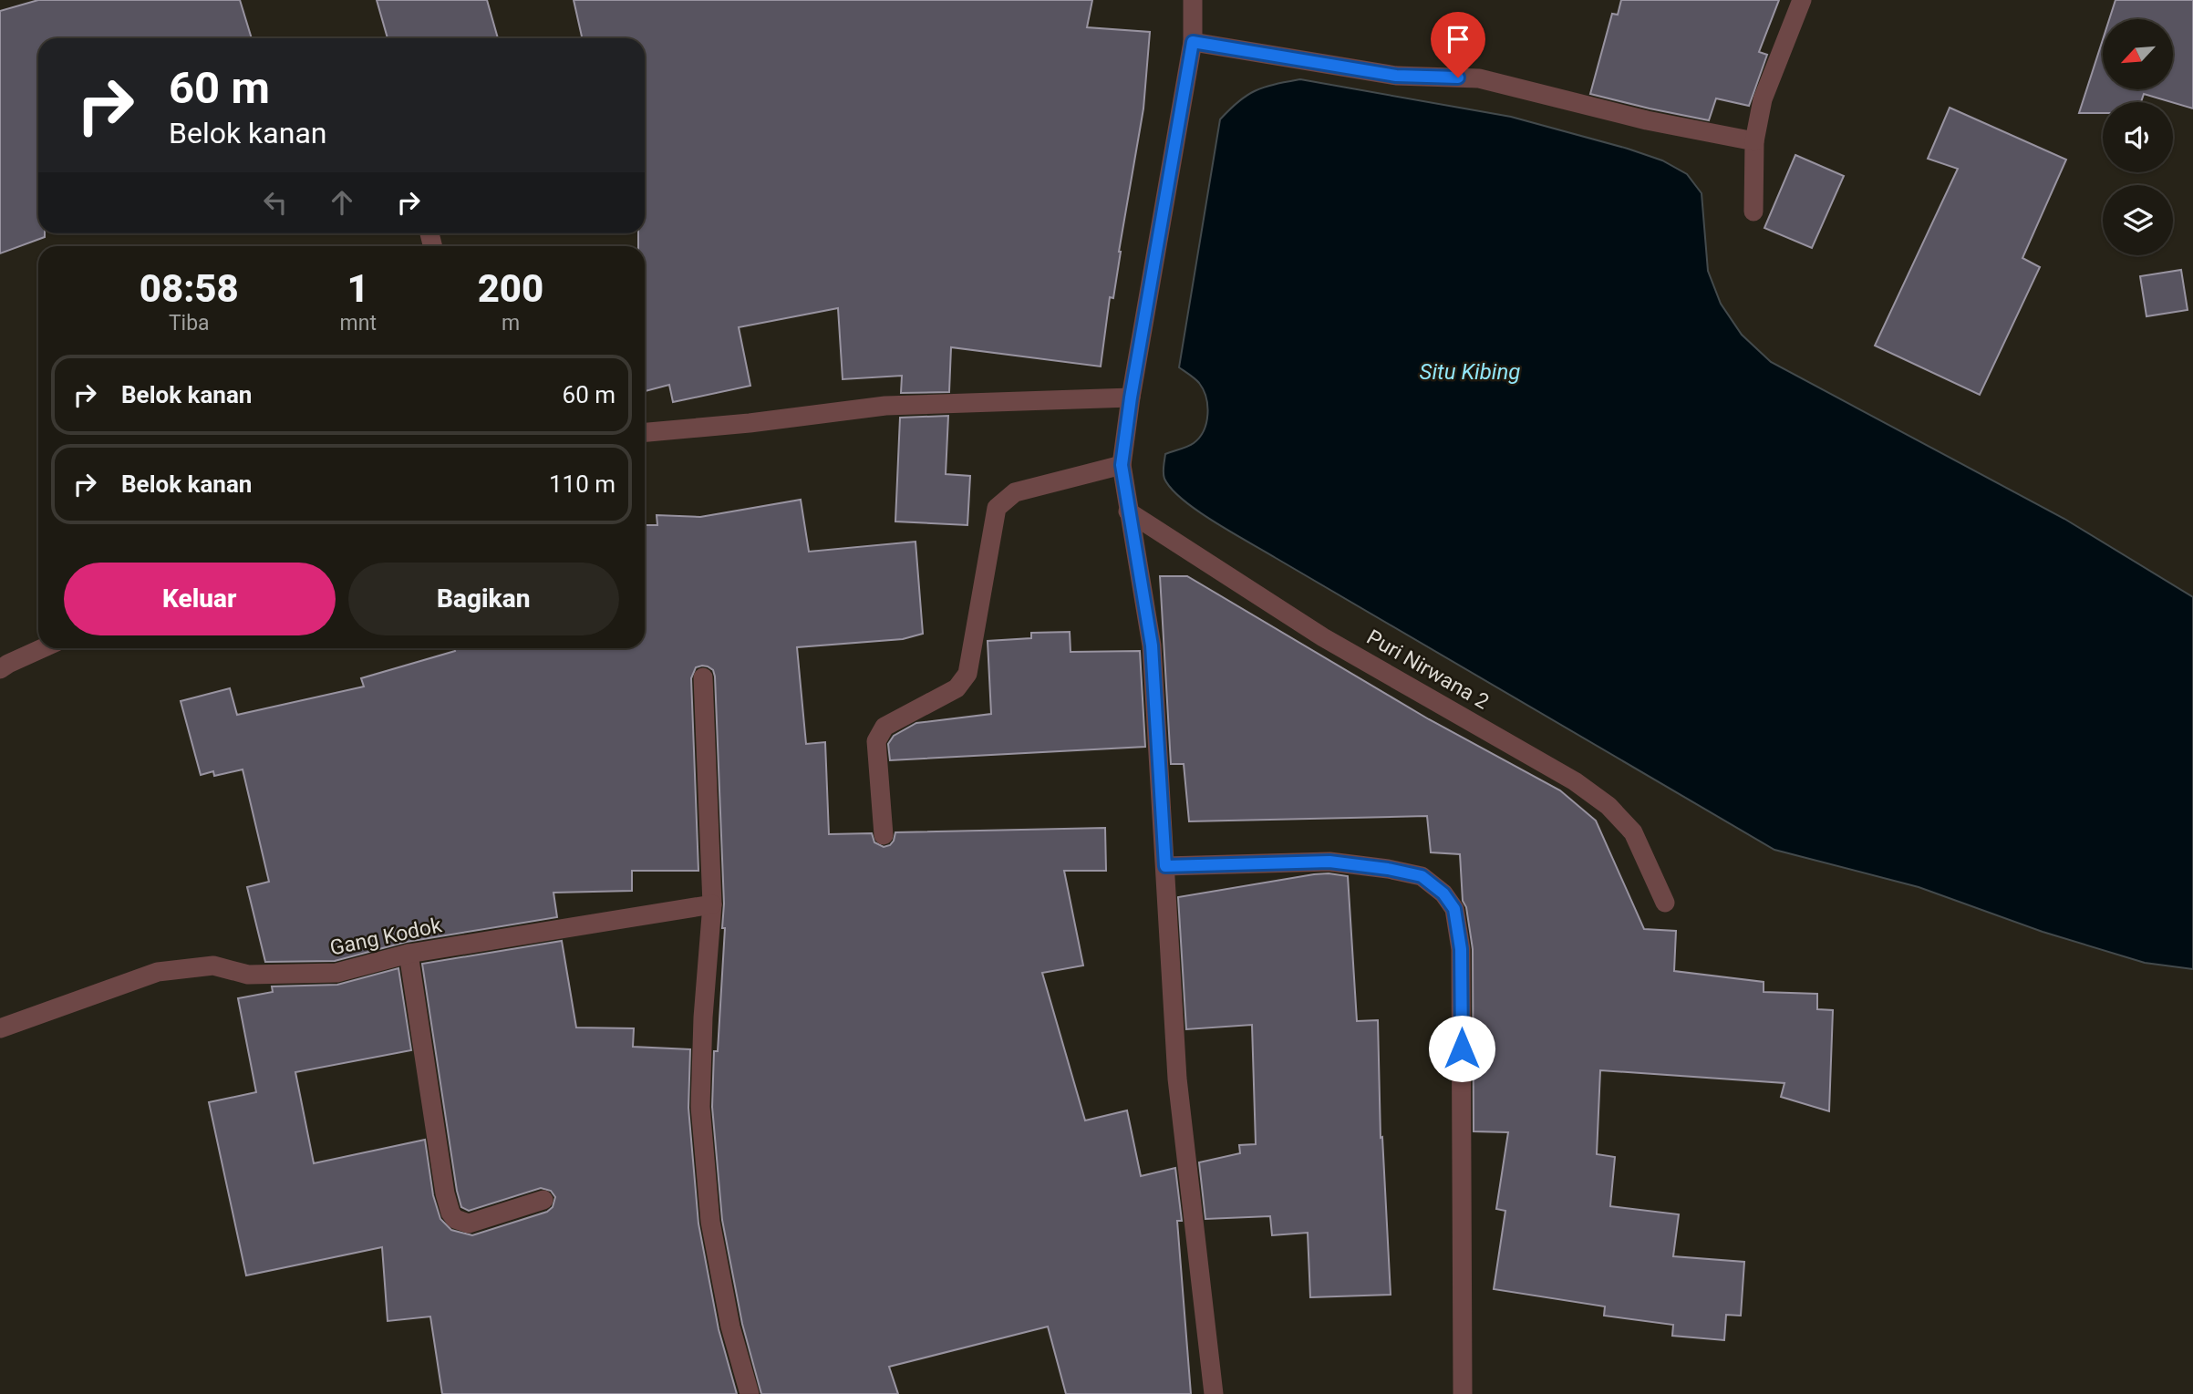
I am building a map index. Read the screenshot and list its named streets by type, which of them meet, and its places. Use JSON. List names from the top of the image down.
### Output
{
  "streets": {
    "street": ["Puri Nirwana 2", "Gang Kodok"]
  },
  "water": ["Situ Kibing"],
  "north": "bottom left",
  "page": {
    "turn": ["60 m", "Belok kanan"],
    "eta": [
      "08:58",
      "Tiba",
      "1",
      "mnt",
      "200",
      "m"
    ],
    "list": [
      {
        "name": "Belok kanan",
        "value": "60 m"
      },
      {
        "name": "Belok kanan",
        "value": "110 m"
      }
    ],
    "buttons": ["Keluar", "Bagikan"]
  }
}
